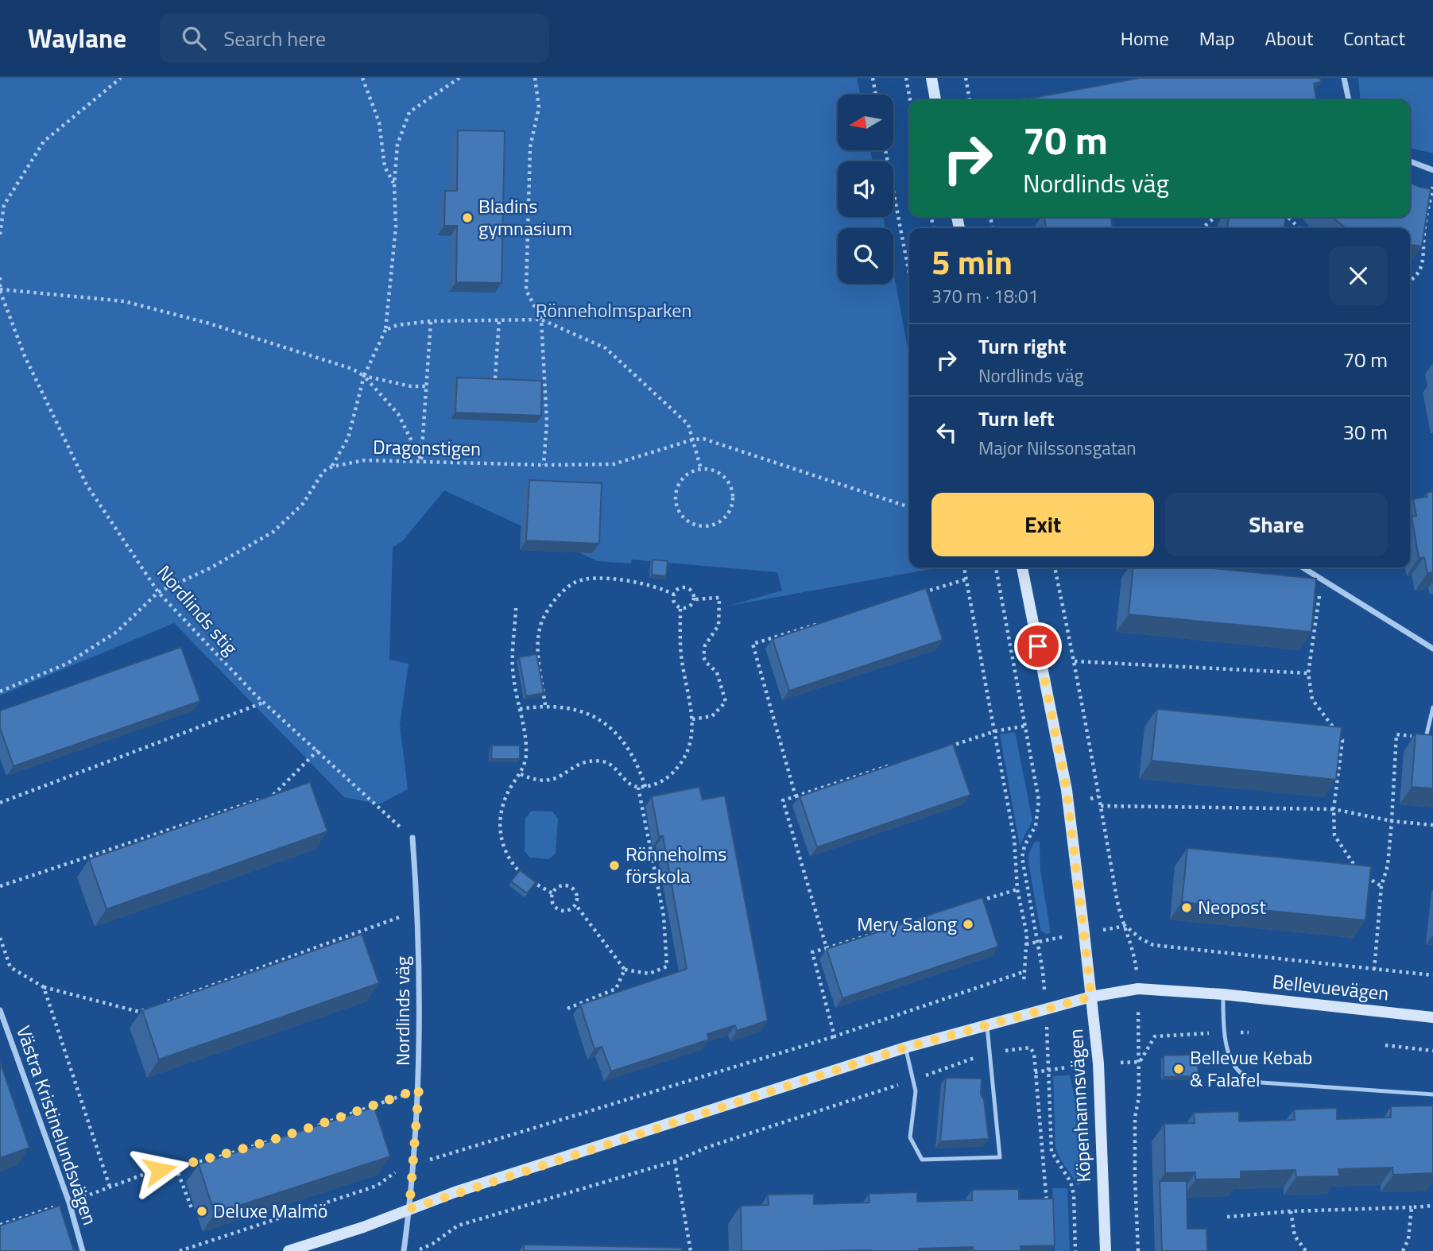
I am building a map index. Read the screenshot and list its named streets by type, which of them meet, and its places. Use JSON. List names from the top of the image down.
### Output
{
  "streets": {
    "street": [
      "Bellevuevägen",
      "Nordlinds väg",
      "Köpenhamnsvägen",
      "Västra Kristinelundsvägen"
    ],
    "path": ["Dragonstigen", "Nordlinds stig"]
  },
  "crossings": [
    ["Nordlinds stig", "Nordlinds väg"],
    ["Bellevuevägen", "Nordlinds väg"],
    ["Bellevuevägen", "Köpenhamnsvägen"]
  ],
  "parks": ["Rönneholmsparken"],
  "places": [
    "Bladins gymnasium",
    "Rönneholms förskola",
    "Neopost",
    "Mery Salong",
    "Bellevue Kebab & Falafel",
    "Deluxe Malmö"
  ],
  "north": "left",
  "page": {
    "header": "Waylane",
    "search": "Search here",
    "nav": [
      "Home",
      "Map",
      "About",
      "Contact"
    ],
    "turn": ["70 m", "Nordlinds väg"],
    "heading": ["5 min", "370 m · 18:01"],
    "list": [
      {
        "name": "Turn right",
        "note": "Nordlinds väg",
        "value": "70 m"
      },
      {
        "name": "Turn left",
        "note": "Major Nilssonsgatan",
        "value": "30 m"
      }
    ],
    "buttons": ["Exit", "Share"]
  }
}
